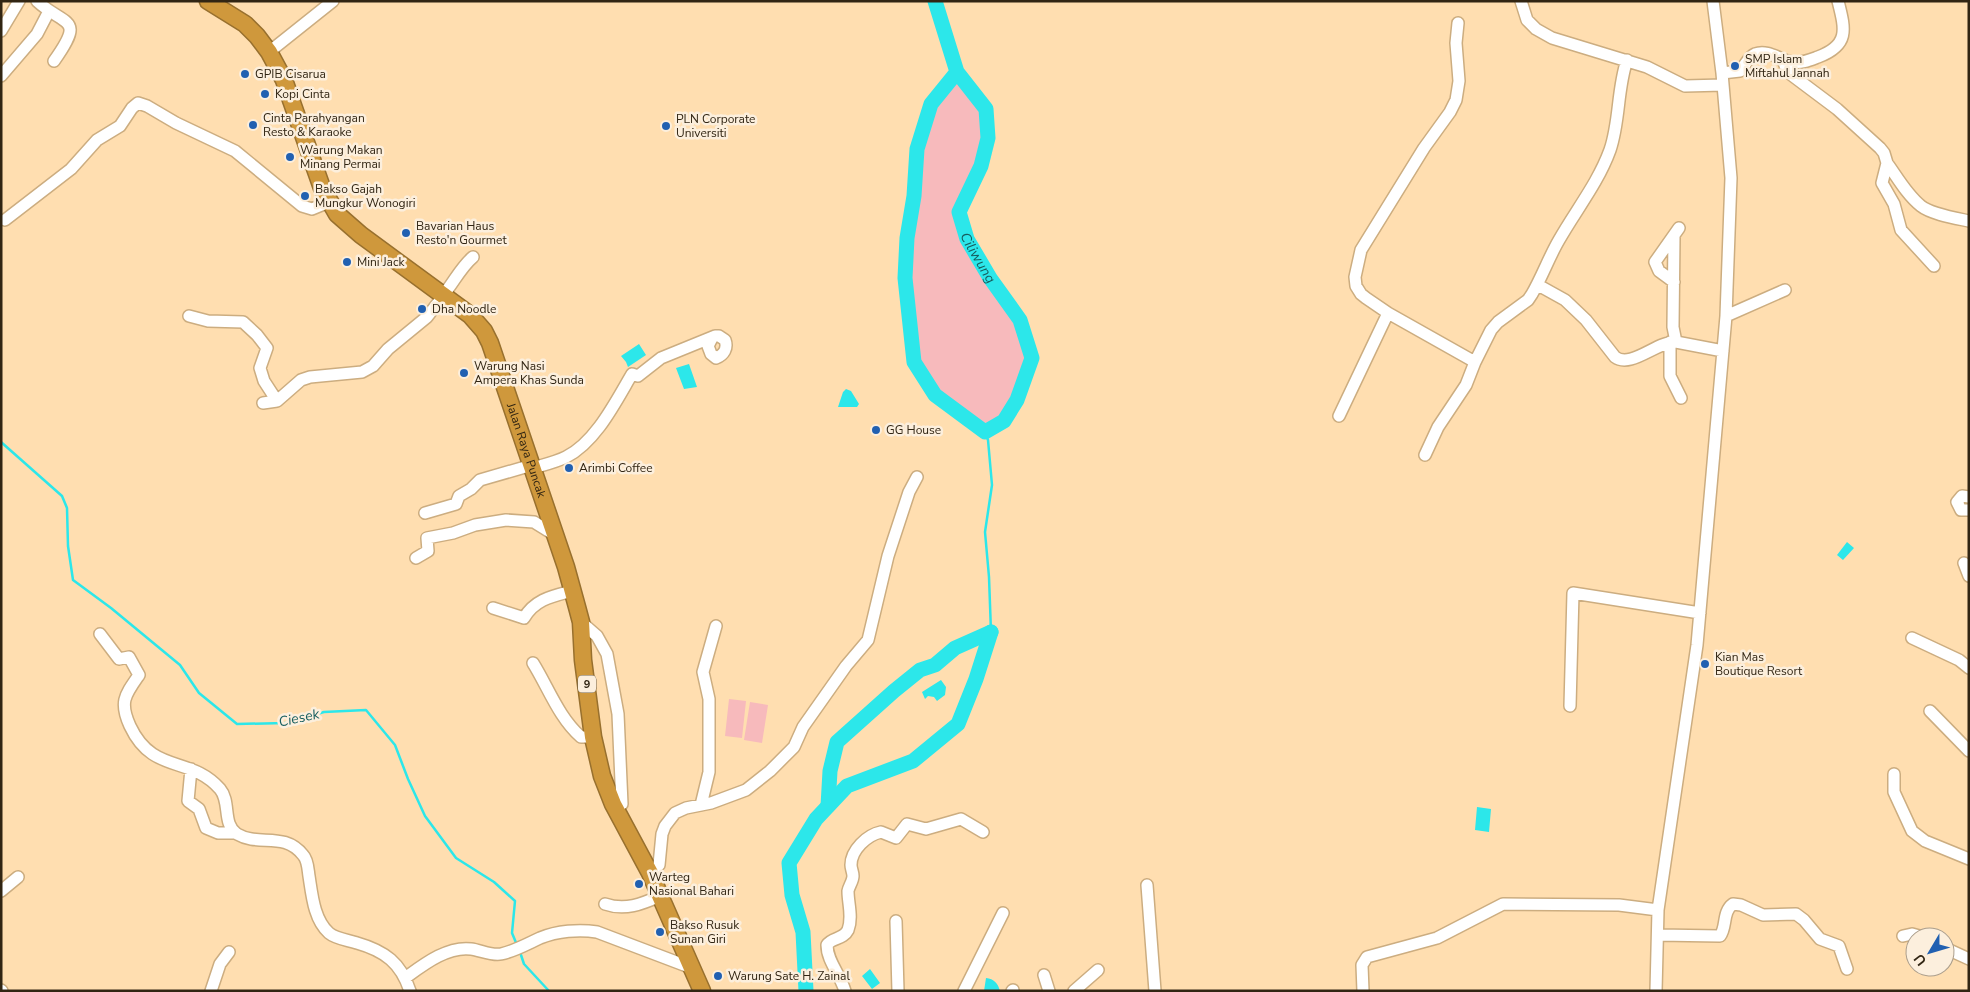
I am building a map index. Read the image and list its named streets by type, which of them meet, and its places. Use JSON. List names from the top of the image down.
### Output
{
  "streets": {
    "highway": ["Jalan Raya Puncak", "9"]
  },
  "water": ["Ciliwung", "Ciesek"],
  "places": [
    "SMP Islam Miftahul Jannah",
    "GPIB Cisarua",
    "Kopi Cinta",
    "Cinta Parahyangan Resto & Karaoke",
    "PLN Corporate Universiti",
    "Warung Makan Minang Permai",
    "Bakso Gajah Mungkur Wonogiri",
    "Bavarian Haus Resto'n Gourmet",
    "Mini Jack",
    "Dha Noodle",
    "Warung Nasi Ampera Khas Sunda",
    "GG House",
    "Arimbi Coffee",
    "Kian Mas Boutique Resort",
    "Warteg Nasional Bahari",
    "Bakso Rusuk Sunan Giri",
    "Warung Sate H. Zainal"
  ],
  "north": "bottom left"
}
